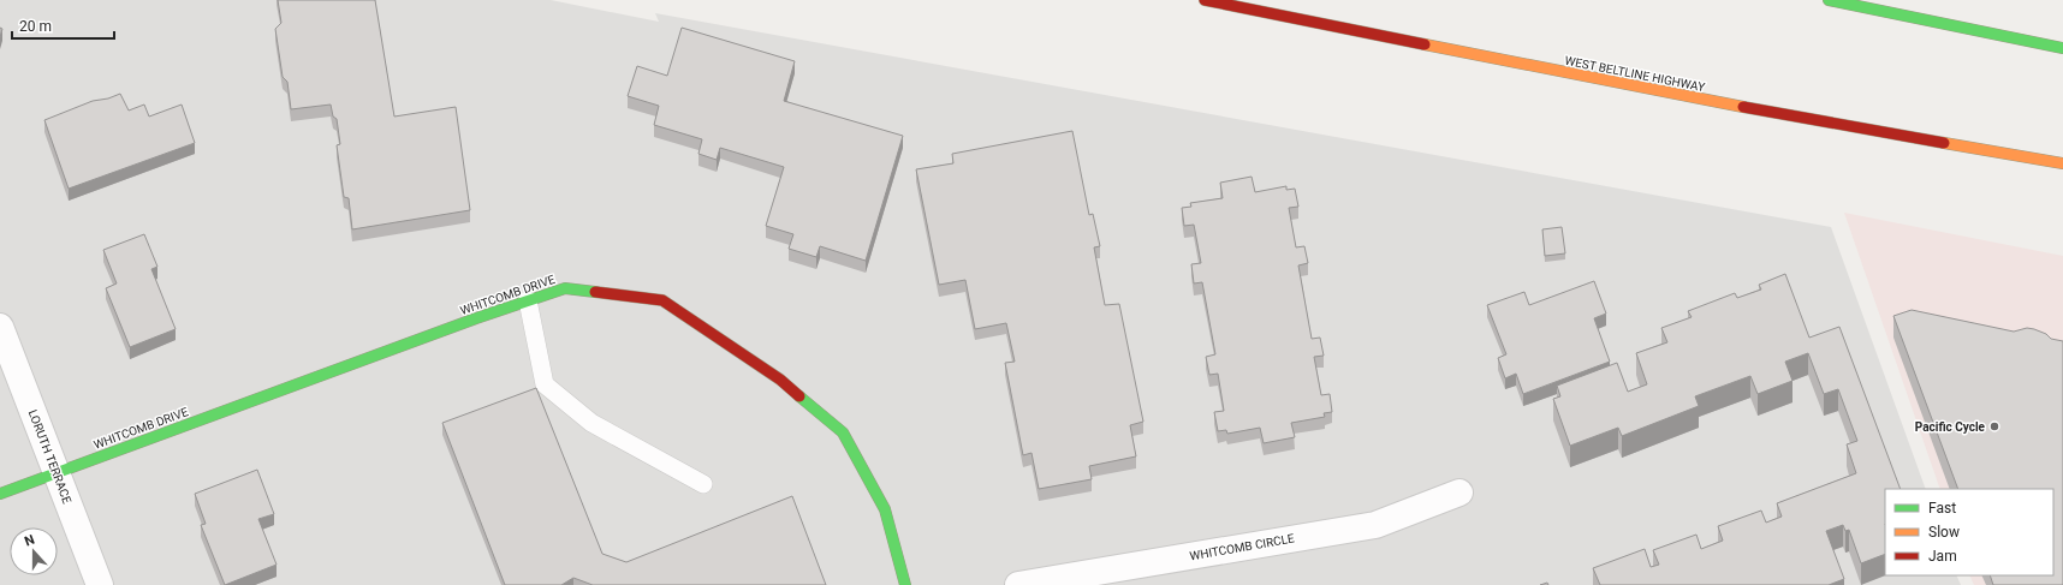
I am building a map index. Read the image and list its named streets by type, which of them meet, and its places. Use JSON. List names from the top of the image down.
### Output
{
  "streets": {
    "main road": ["WEST BELTLINE HIGHWAY", "WHITCOMB DRIVE"],
    "street": ["LORUTH TERRACE", "WHITCOMB CIRCLE"]
  },
  "crossings": [
    ["WHITCOMB DRIVE", "LORUTH TERRACE"]
  ],
  "places": ["Pacific Cycle"],
  "legend": ["Fast", "Slow", "Jam"],
  "scale_bar": "20 m",
  "north": "top"
}
